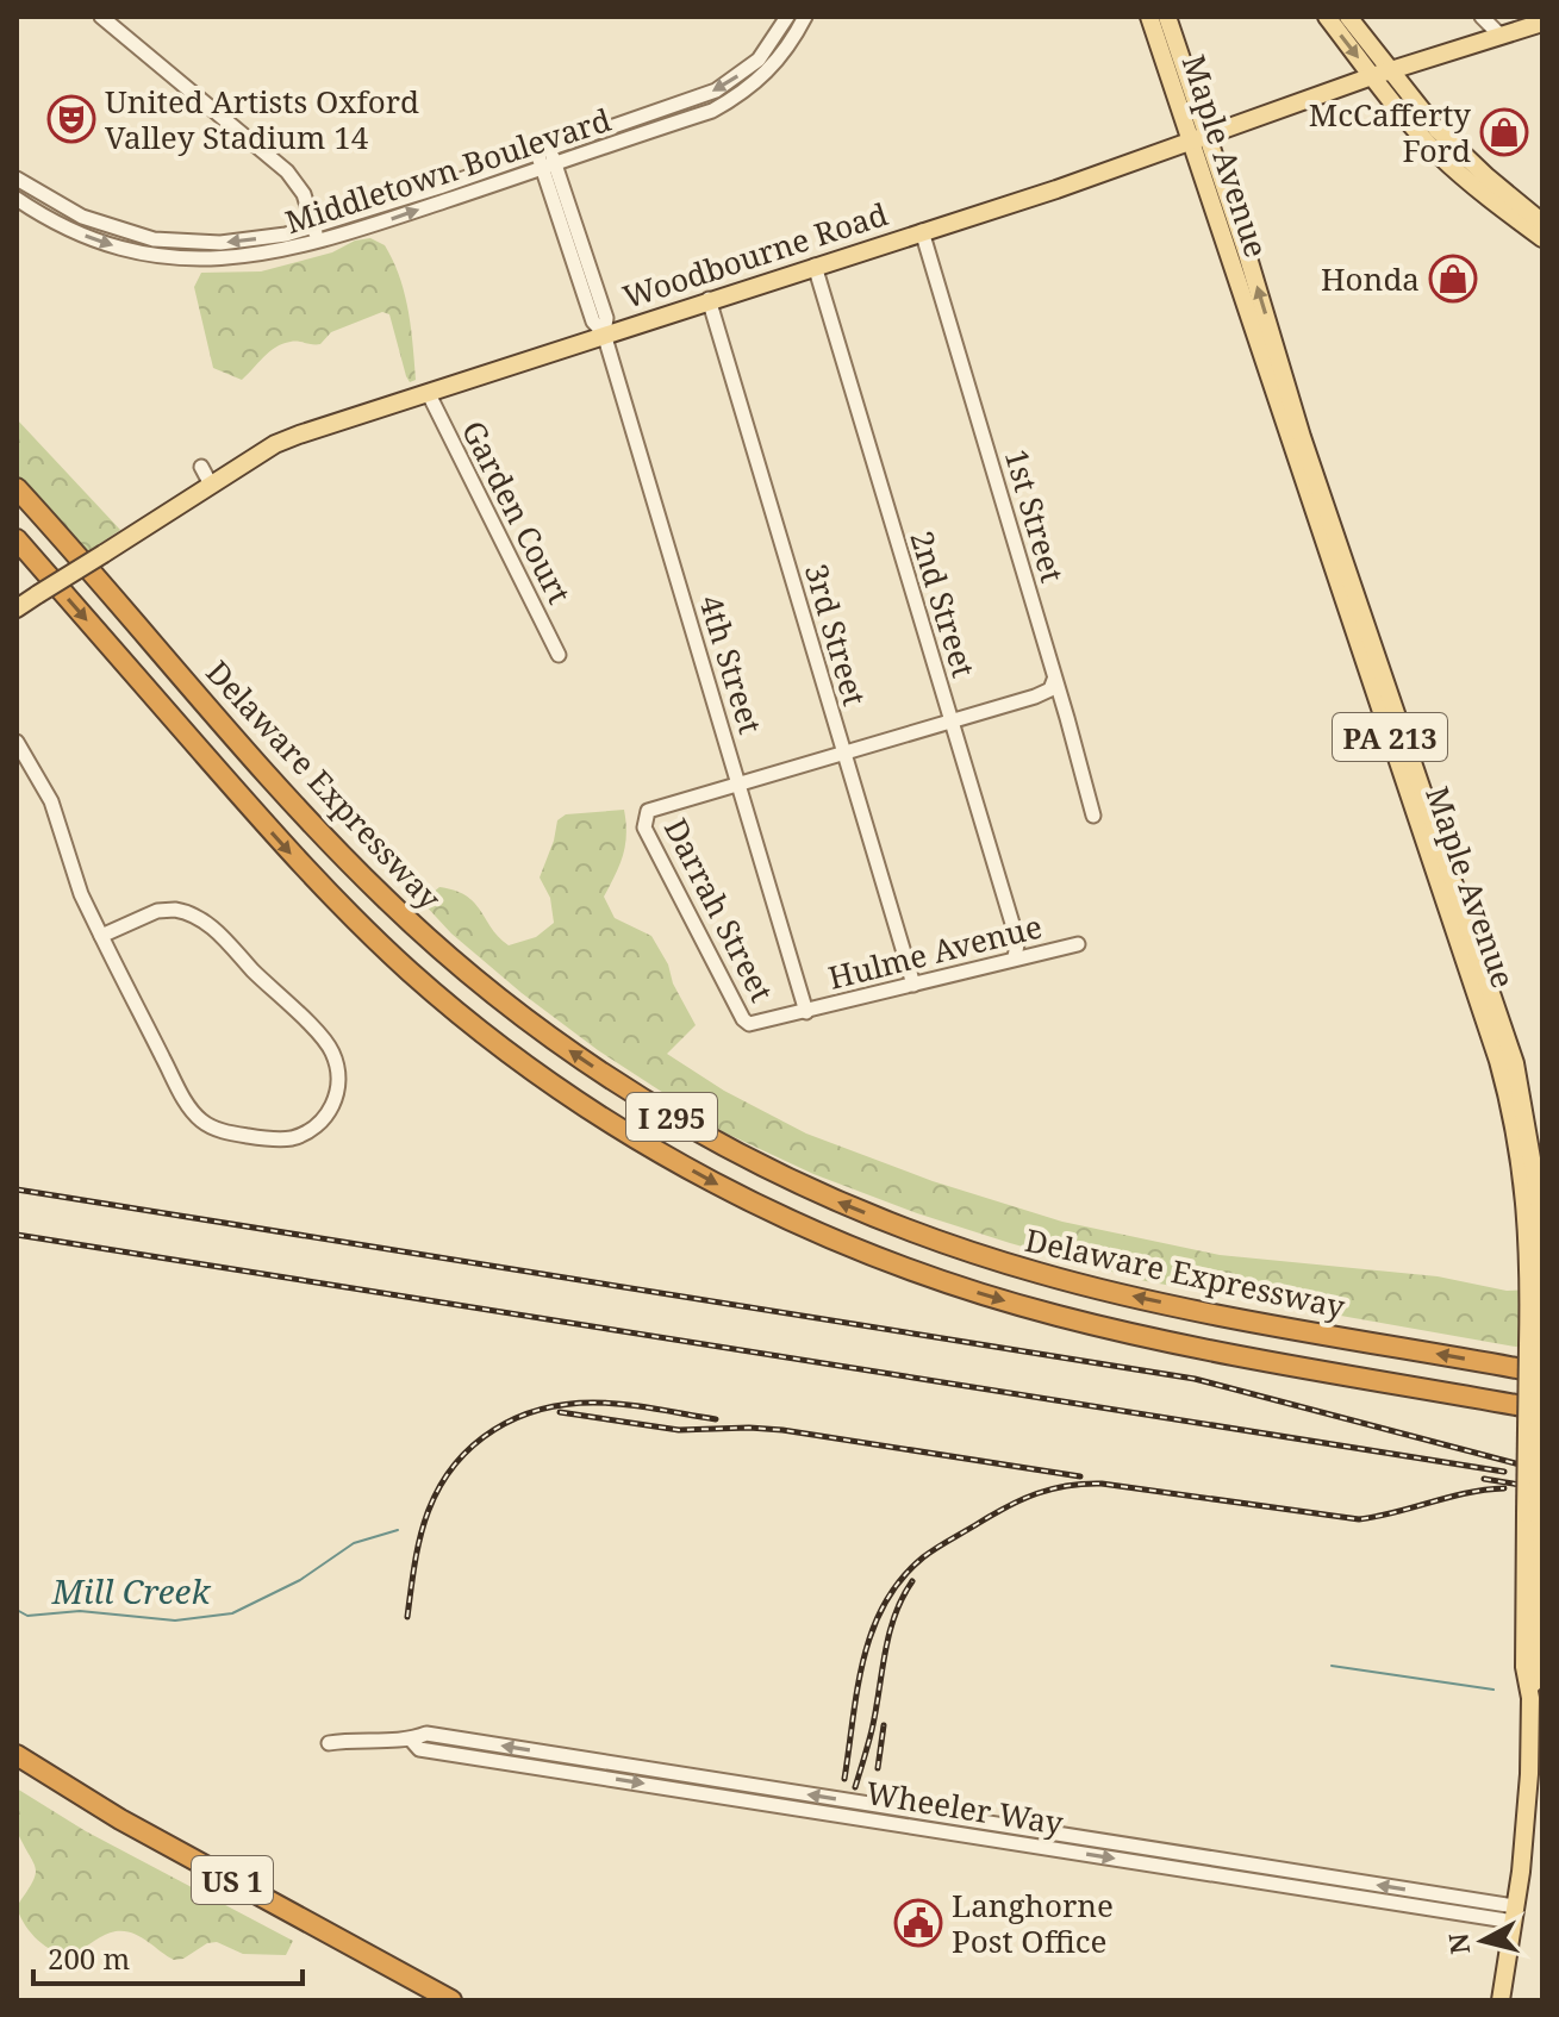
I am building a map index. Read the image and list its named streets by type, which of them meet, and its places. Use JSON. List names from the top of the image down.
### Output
{
  "streets": {
    "highway": ["Delaware Expressway", "I 295", "US 1"],
    "main road": ["Maple Avenue", "Woodbourne Road", "PA 213"],
    "street": [
      "Middletown Boulevard",
      "Garden Court",
      "1st Street",
      "2nd Street",
      "3rd Street",
      "4th Street",
      "Darrah Street",
      "Hulme Avenue",
      "Wheeler Way"
    ]
  },
  "crossings": [
    ["Maple Avenue", "Woodbourne Road"],
    ["Maple Avenue", "Wheeler Way"],
    ["Middletown Boulevard", "4th Street"],
    ["Woodbourne Road", "Garden Court"],
    ["Woodbourne Road", "1st Street"],
    ["Woodbourne Road", "2nd Street"],
    ["Woodbourne Road", "3rd Street"],
    ["Woodbourne Road", "4th Street"],
    ["2nd Street", "Hulme Avenue"],
    ["3rd Street", "Hulme Avenue"],
    ["4th Street", "Darrah Street"],
    ["4th Street", "Hulme Avenue"],
    ["Darrah Street", "Hulme Avenue"]
  ],
  "water": ["Mill Creek"],
  "places": {
    "theatre": ["United Artists Oxford Valley Stadium 14"],
    "shop": ["McCafferty Ford", "Honda"],
    "public building": ["Langhorne Post Office"]
  },
  "scale_bar": "200 m",
  "north": "left"
}
